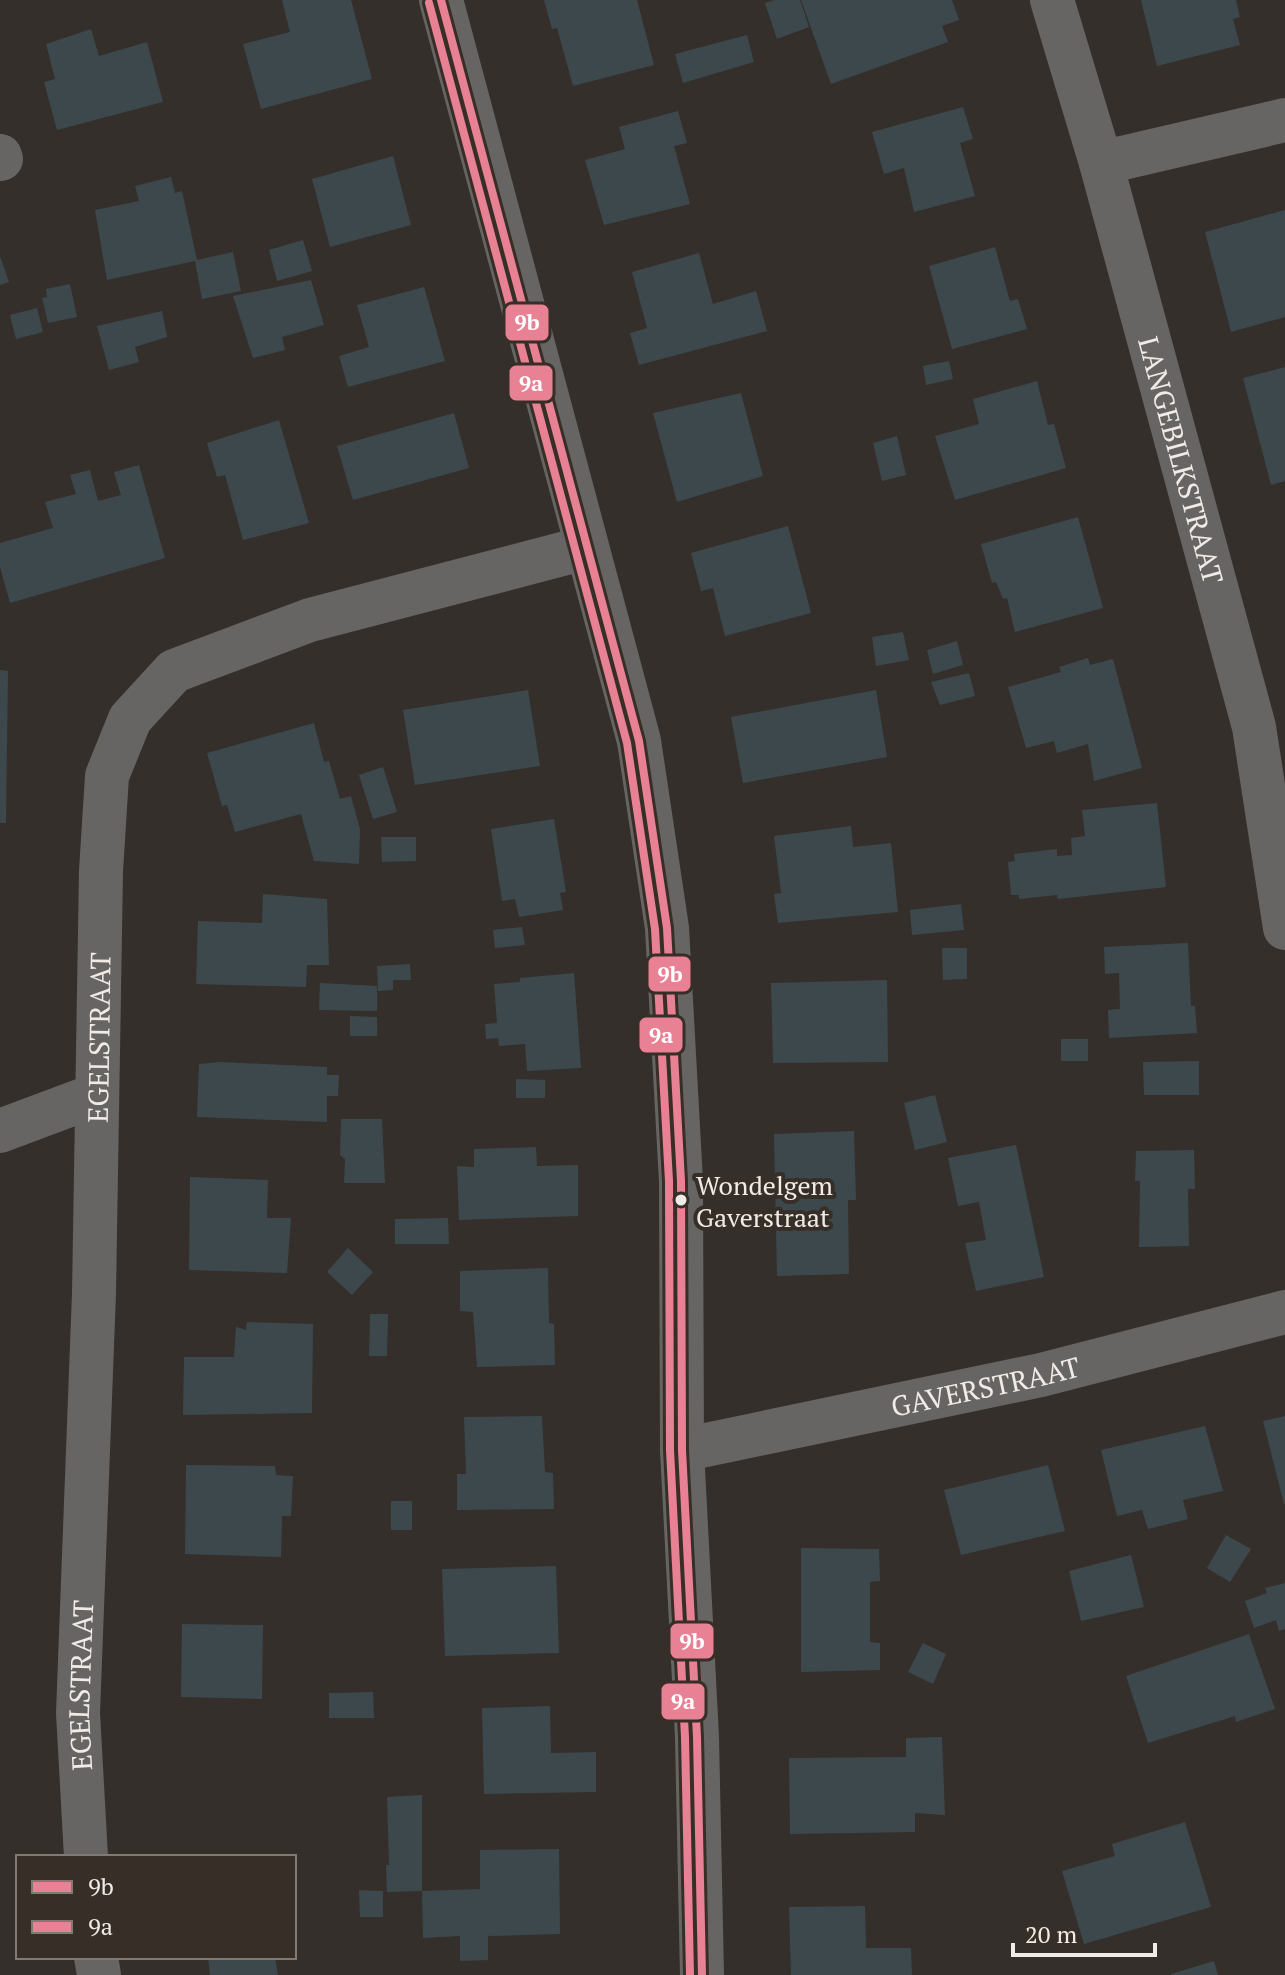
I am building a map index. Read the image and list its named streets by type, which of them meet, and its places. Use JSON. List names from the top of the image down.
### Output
{
  "streets": {
    "street": ["LANGEBILKSTRAAT", "EGELSTRAAT", "GAVERSTRAAT"]
  },
  "places": ["Wondelgem Gaverstraat"],
  "lines": ["transit line 9b", "transit line 9a"],
  "legend": ["9b", "9a"],
  "scale_bar": "20 m"
}
